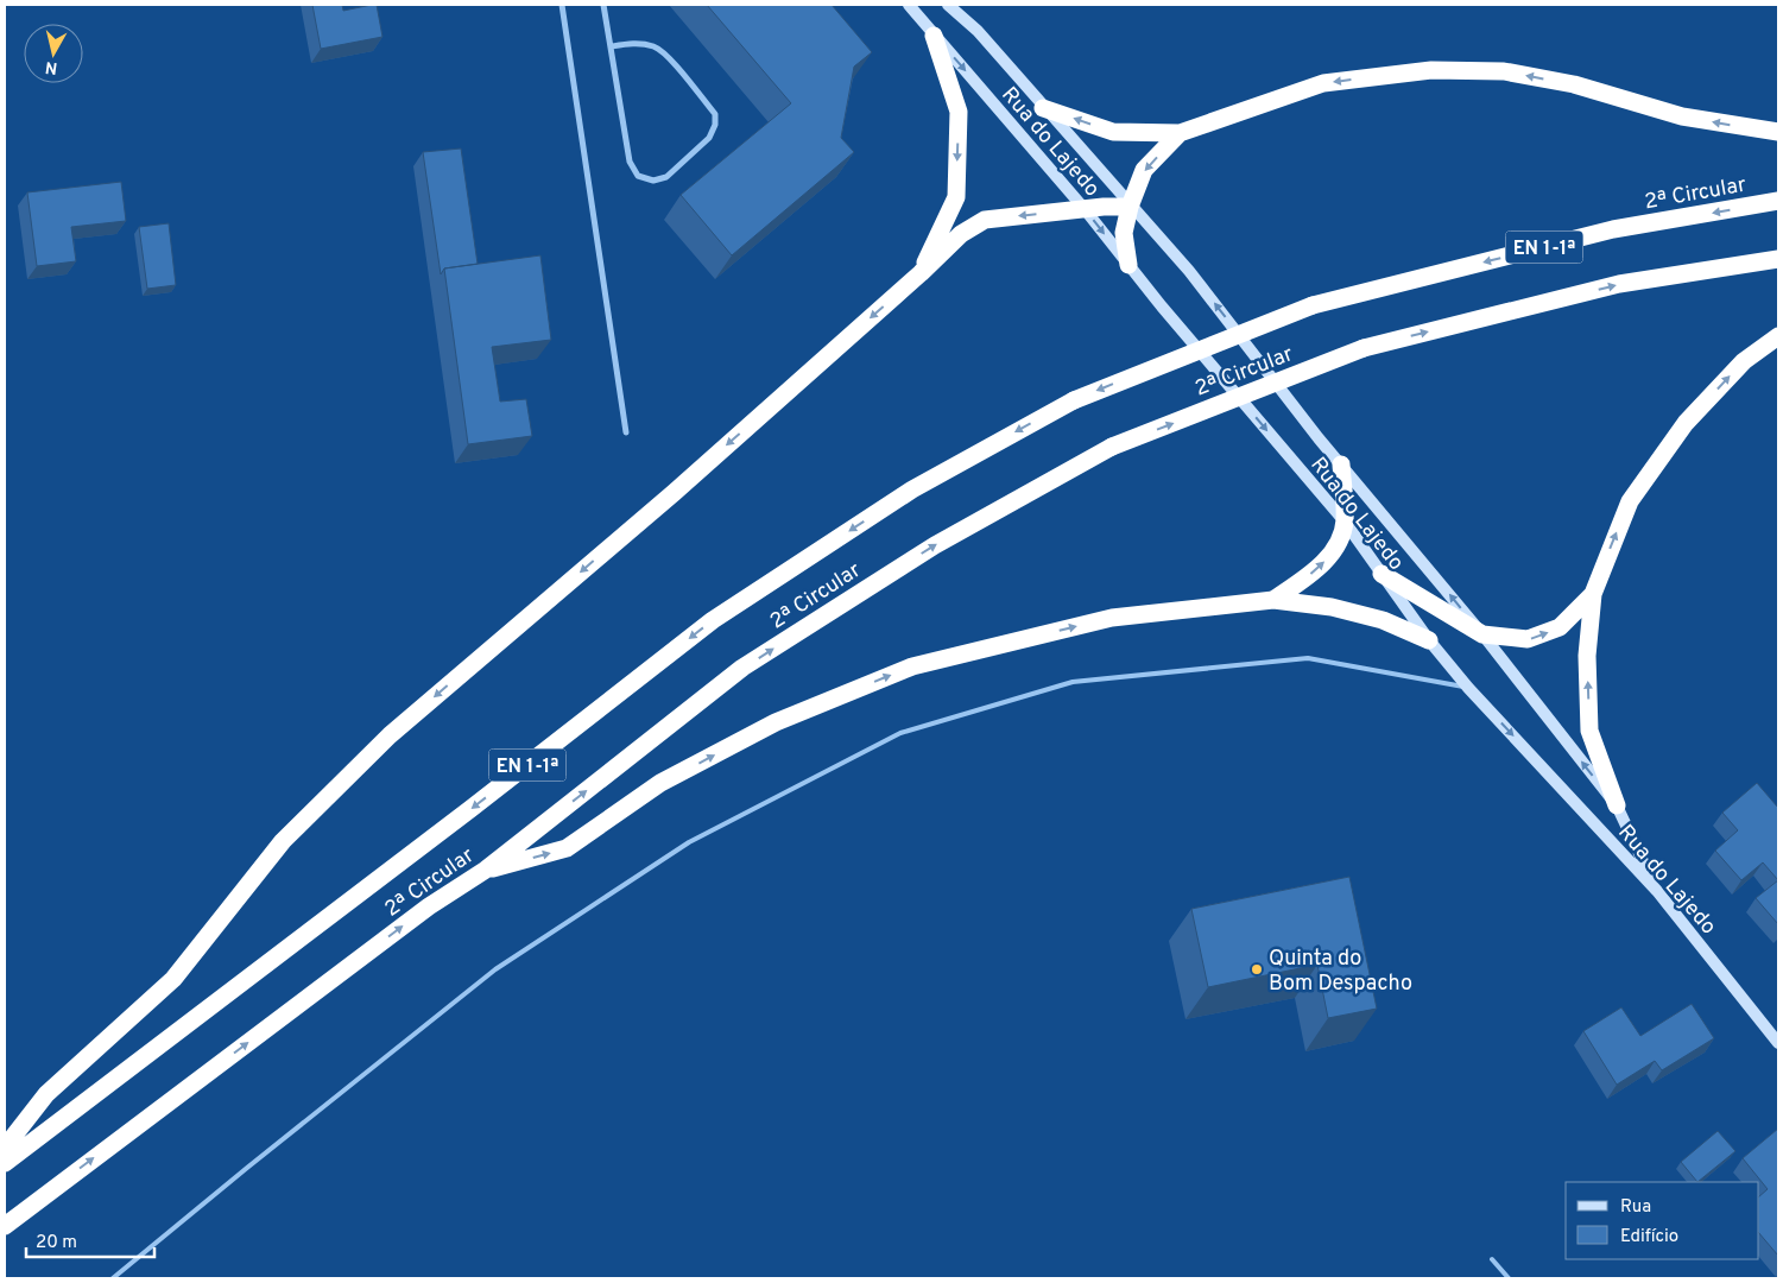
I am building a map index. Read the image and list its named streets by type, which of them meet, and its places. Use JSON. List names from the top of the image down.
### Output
{
  "streets": {
    "highway": ["2ª Circular", "EN 1-1ª"],
    "street": ["Rua do Lajedo"]
  },
  "places": ["Quinta do Bom Despacho"],
  "legend": ["Rua", "Edifício"],
  "scale_bar": "20 m",
  "north": "bottom"
}
